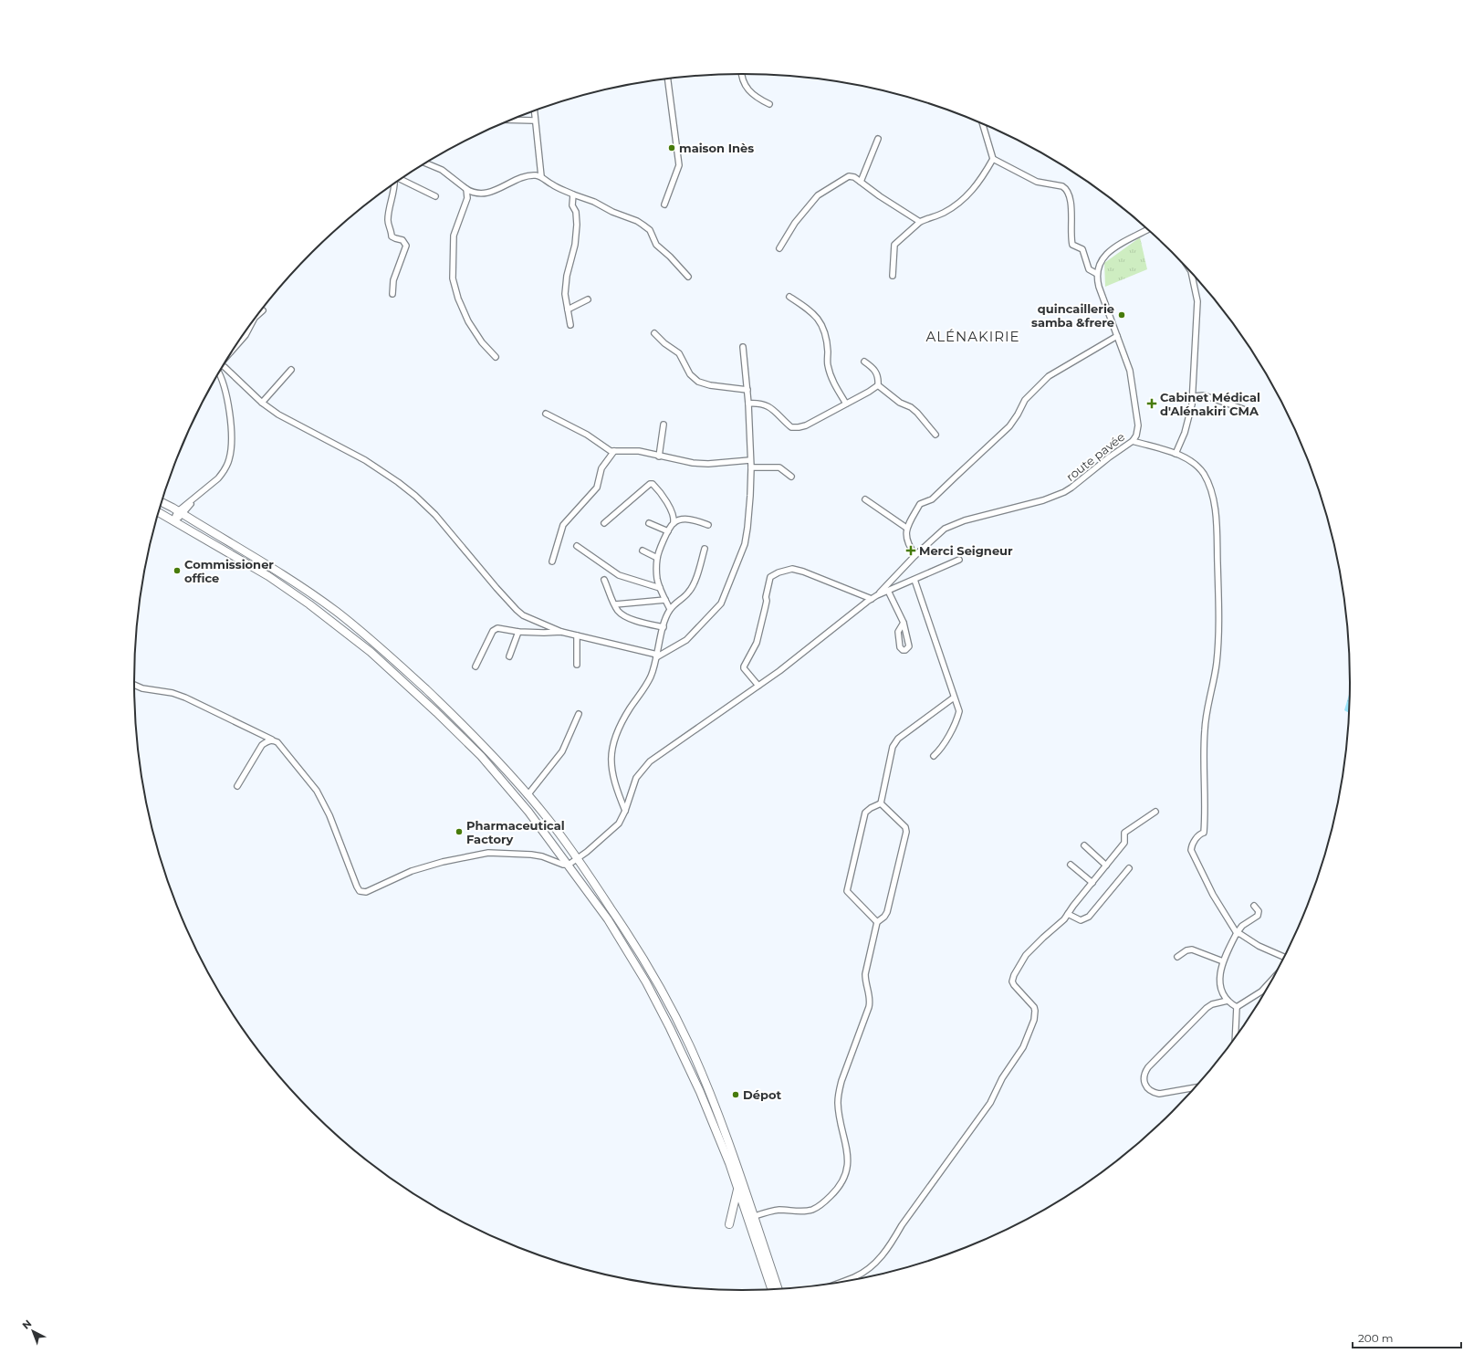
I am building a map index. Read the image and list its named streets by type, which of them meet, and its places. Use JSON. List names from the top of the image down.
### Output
{
  "streets": {
    "street": ["route pavée"]
  },
  "districts": ["ALÉNAKIRIE"],
  "places": {
    "other": [
      "maison Inès",
      "quincaillerie samba &frere",
      "Commissioner office",
      "Pharmaceutical Factory",
      "Dépot"
    ],
    "health": ["Cabinet Médical d'Alénakiri CMA", "Merci Seigneur"]
  },
  "scale_bar": "200 m",
  "north": "top left"
}
